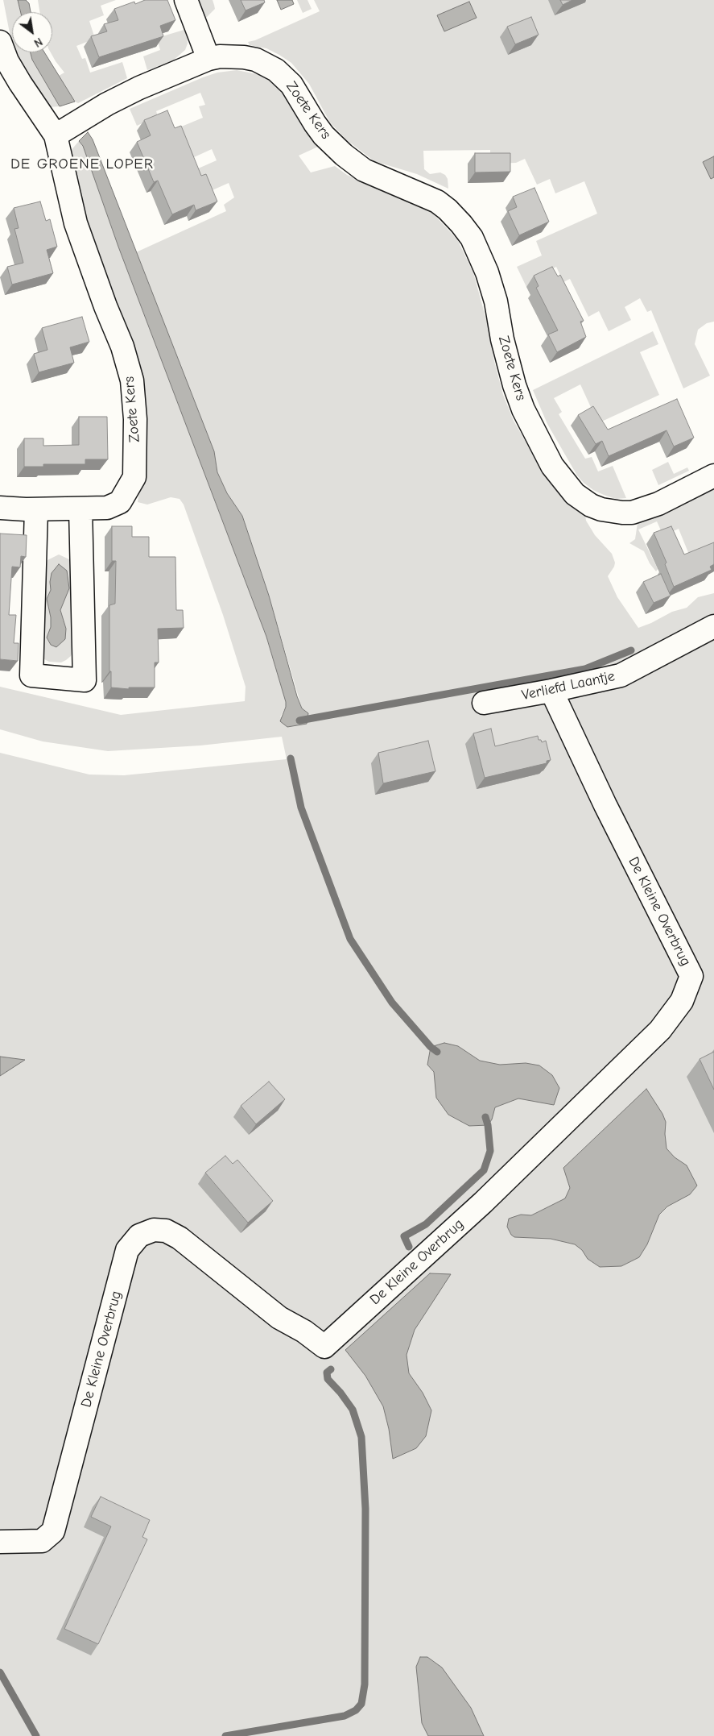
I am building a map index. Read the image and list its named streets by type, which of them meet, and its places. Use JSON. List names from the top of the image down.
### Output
{
  "streets": {
    "street": ["Zoete Kers", "Verliefd Laantje", "De Kleine Overbrug"]
  },
  "crossings": [
    ["Verliefd Laantje", "De Kleine Overbrug"]
  ],
  "districts": ["DE GROENE LOPER"],
  "north": "bottom right"
}
